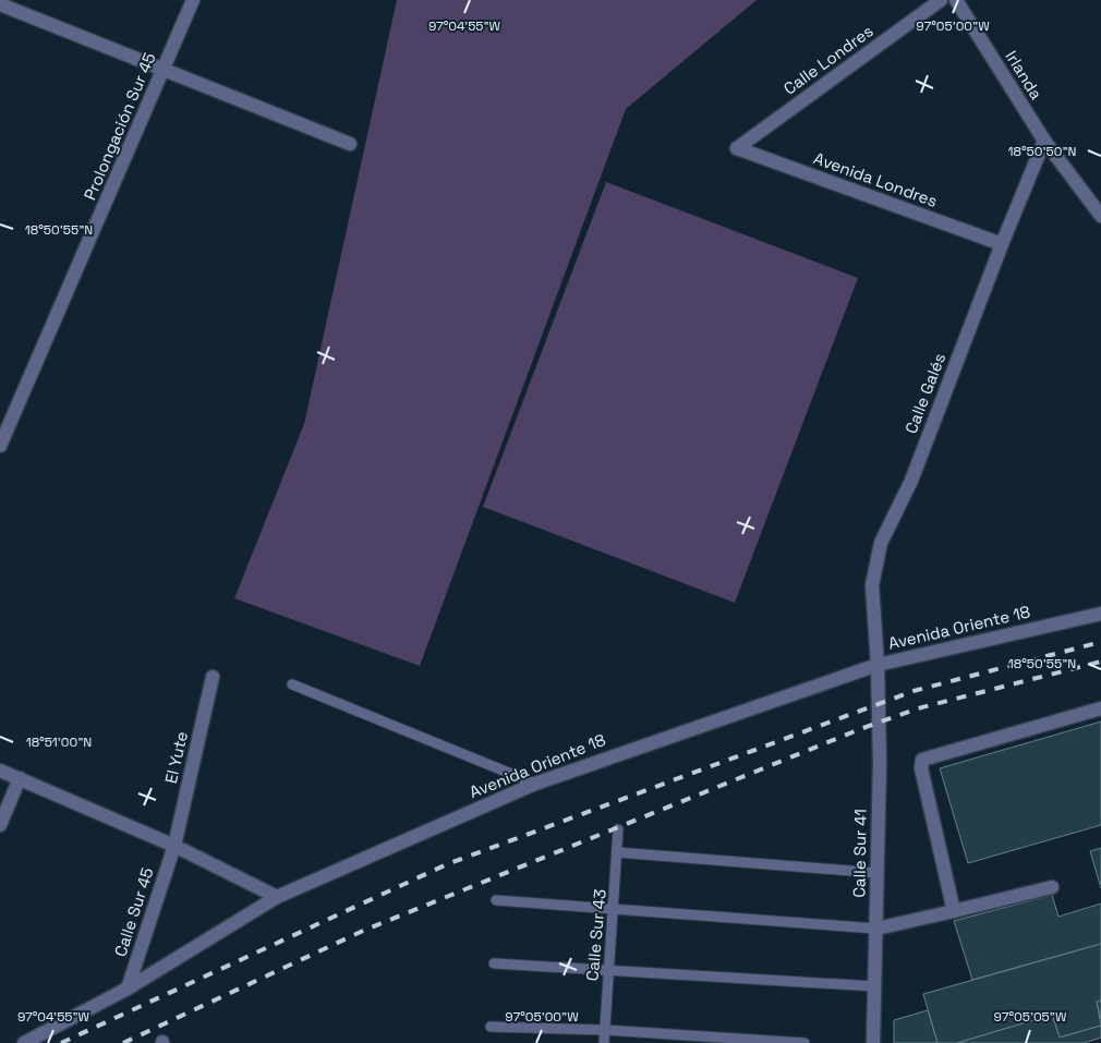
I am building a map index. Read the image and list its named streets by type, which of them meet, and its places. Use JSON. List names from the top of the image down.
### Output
{
  "streets": {
    "street": [
      "Calle Londres",
      "Irlanda",
      "Prolongación Sur 45",
      "Avenida Londres",
      "Calle Galés",
      "Avenida Oriente 18",
      "El Yute",
      "Calle Sur 41",
      "Calle Sur 45"
    ],
    "lane": ["Calle Sur 43"]
  },
  "crossings": [
    ["Calle Londres", "Avenida Londres"],
    ["Irlanda", "Calle Galés"],
    ["Avenida Londres", "Calle Galés"],
    ["Calle Galés", "Avenida Oriente 18"],
    ["Calle Galés", "Calle Sur 41"],
    ["Avenida Oriente 18", "Calle Sur 41"],
    ["Avenida Oriente 18", "Calle Sur 45"],
    ["El Yute", "Calle Sur 45"]
  ],
  "coordinates": [
    "97°04'55\"W",
    "97°05'00\"W",
    "18°50'50\"N",
    "18°50'55\"N",
    "18°51'00\"N",
    "97°05'05\"W"
  ]
}
